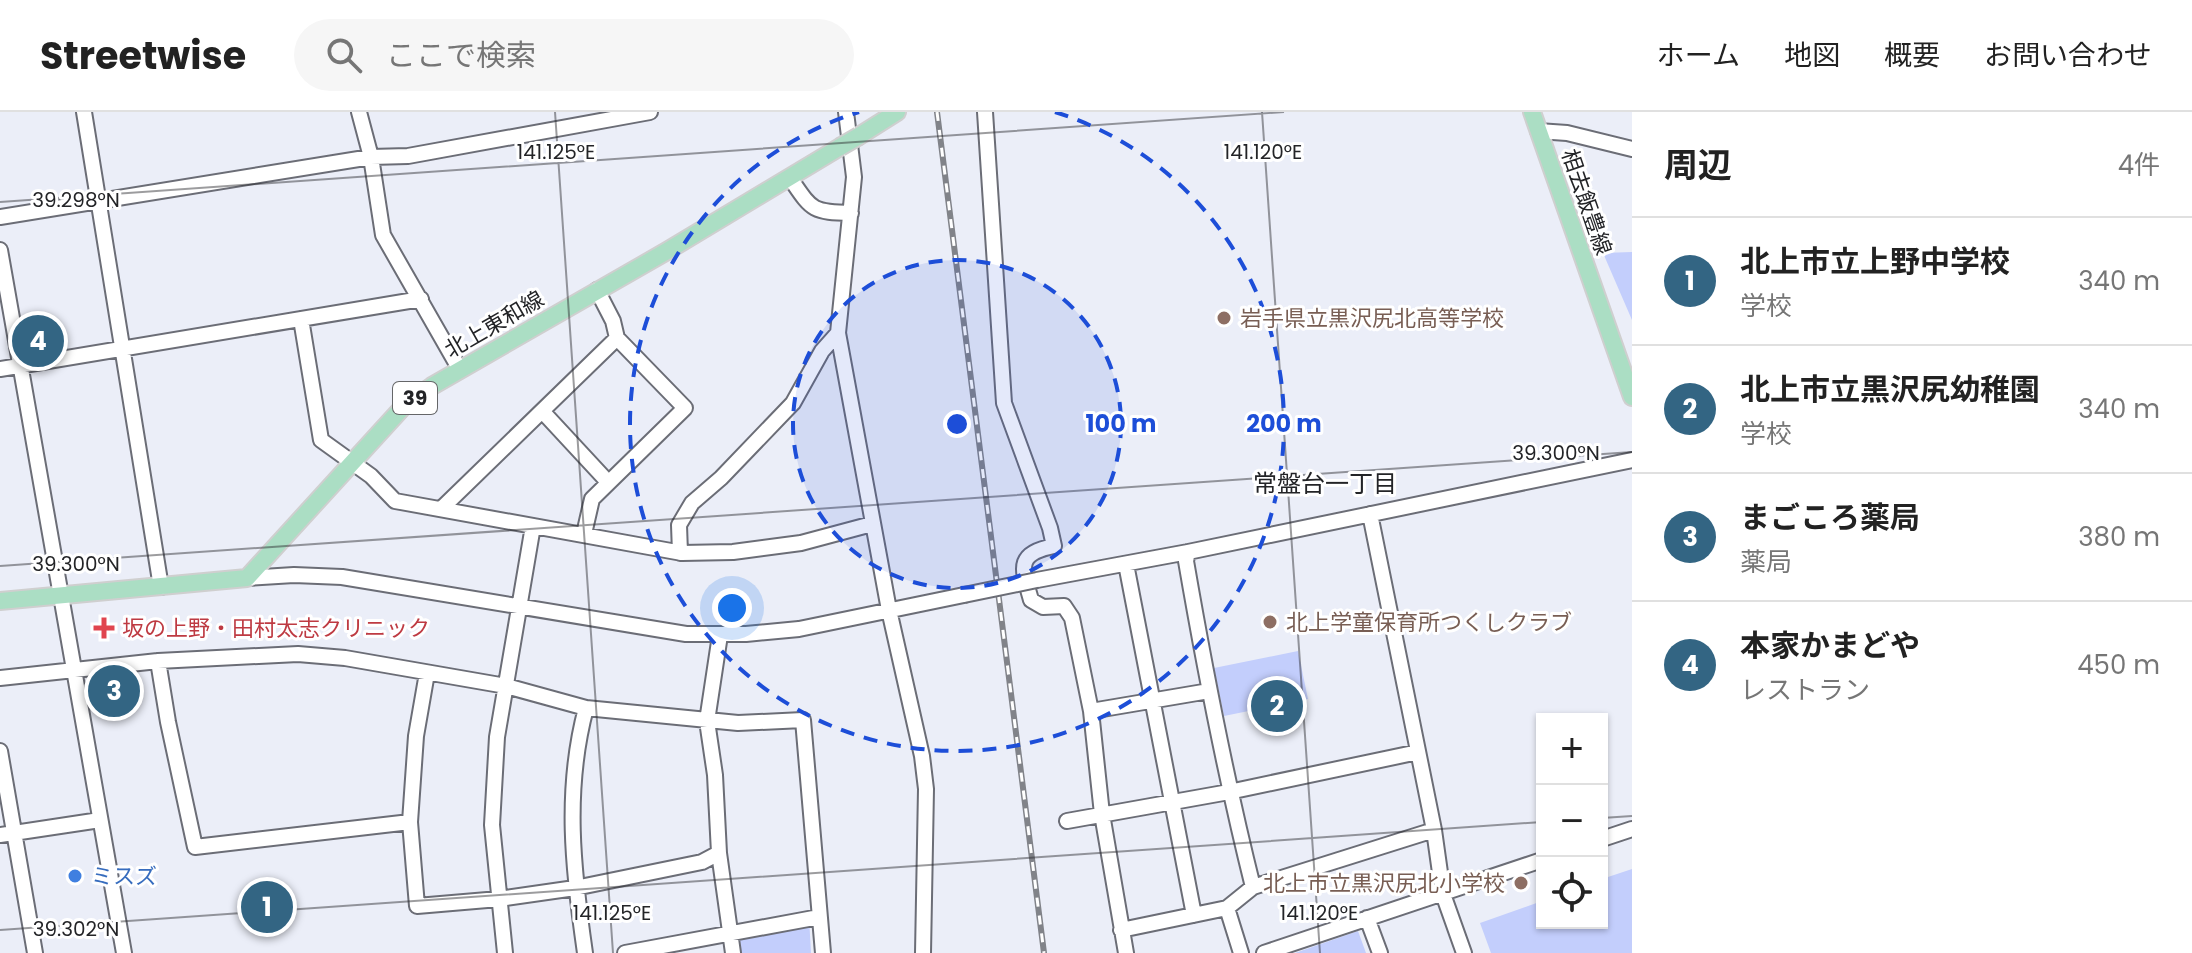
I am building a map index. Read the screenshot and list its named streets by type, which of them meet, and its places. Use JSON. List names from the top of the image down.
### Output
{
  "streets": {
    "main road": ["相去飯豊線", "北上東和線", "39"]
  },
  "districts": ["常盤台一丁目"],
  "places": {
    "other": [
      "岩手県立黒沢尻北高等学校",
      "北上学童保育所つくしクラブ",
      "ミスズ",
      "北上市立黒沢尻北小学校"
    ],
    "health": ["坂の上野・田村太志クリニック"]
  },
  "page": {
    "header": "Streetwise",
    "search": "ここで検索",
    "nav": [
      "ホーム",
      "地図",
      "概要",
      "お問い合わせ"
    ],
    "heading": ["周辺", "4件"],
    "list": [
      {
        "mark": "1",
        "name": "北上市立上野中学校",
        "note": "学校",
        "value": "340 m"
      },
      {
        "mark": "2",
        "name": "北上市立黒沢尻幼稚園",
        "note": "学校",
        "value": "340 m"
      },
      {
        "mark": "3",
        "name": "まごころ薬局",
        "note": "薬局",
        "value": "380 m"
      },
      {
        "mark": "4",
        "name": "本家かまどや",
        "note": "レストラン",
        "value": "450 m"
      }
    ],
    "pins": [
      "4",
      "3",
      "2",
      "1"
    ],
    "map_buttons": ["+", "−"]
  },
  "coordinates": [
    "141.125°E",
    "141.120°E",
    "39.298°N",
    "39.300°N",
    "39.302°N"
  ],
  "rings": ["100 m", "200 m"]
}
